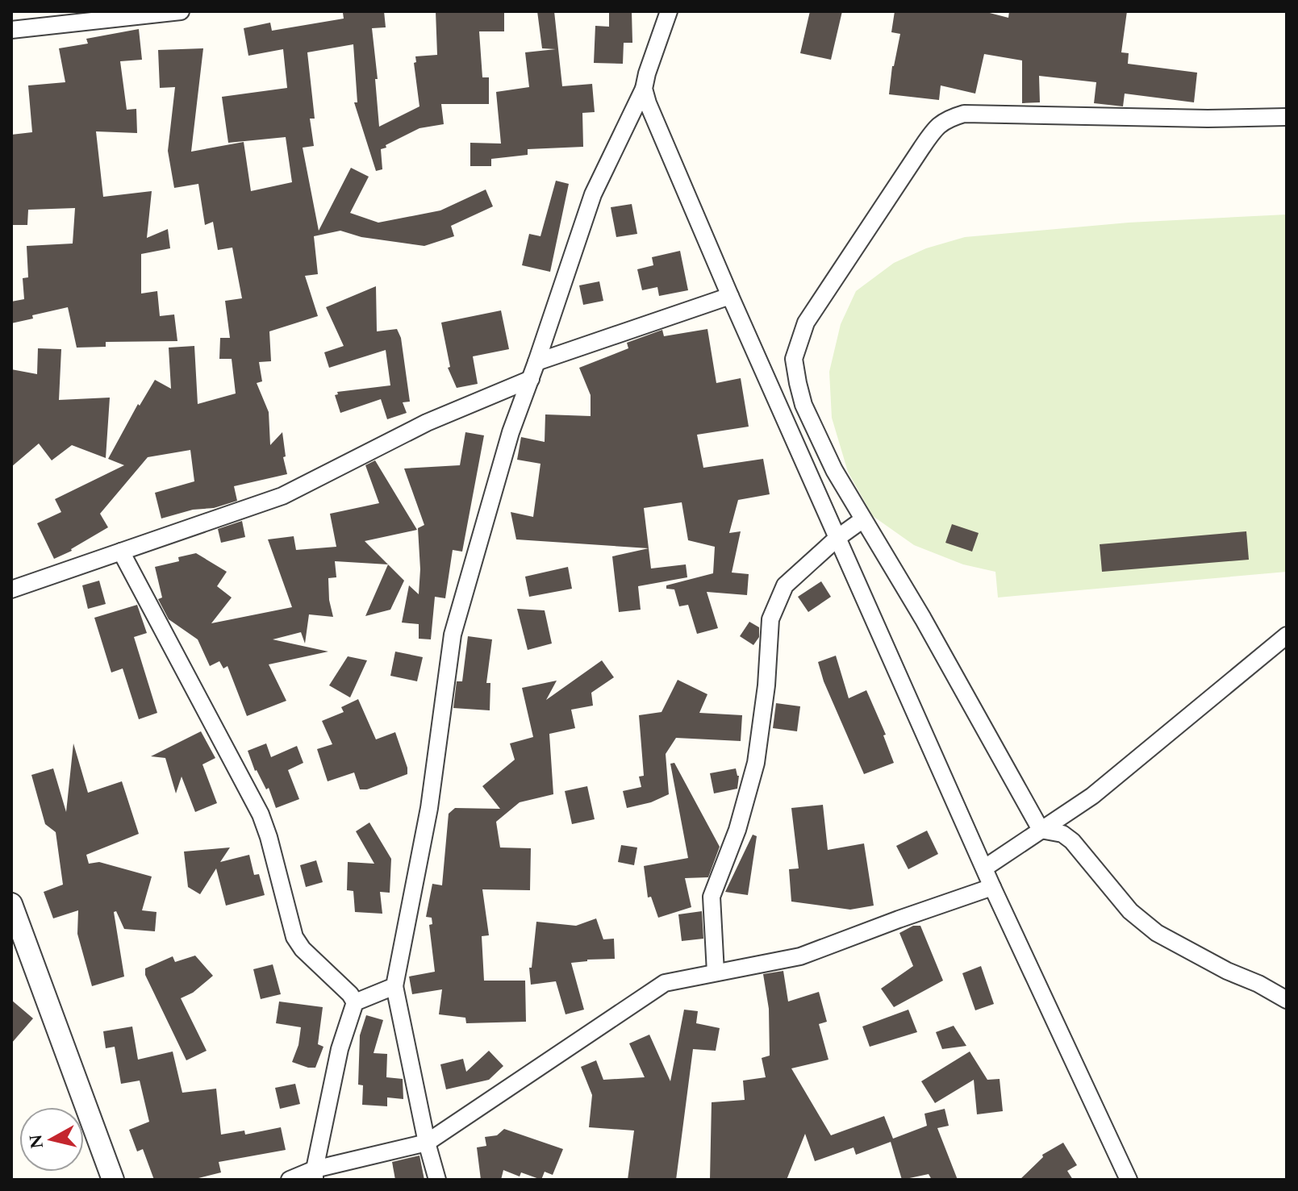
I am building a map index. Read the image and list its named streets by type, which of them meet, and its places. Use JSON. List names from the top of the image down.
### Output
{
  "north": "left"
}
